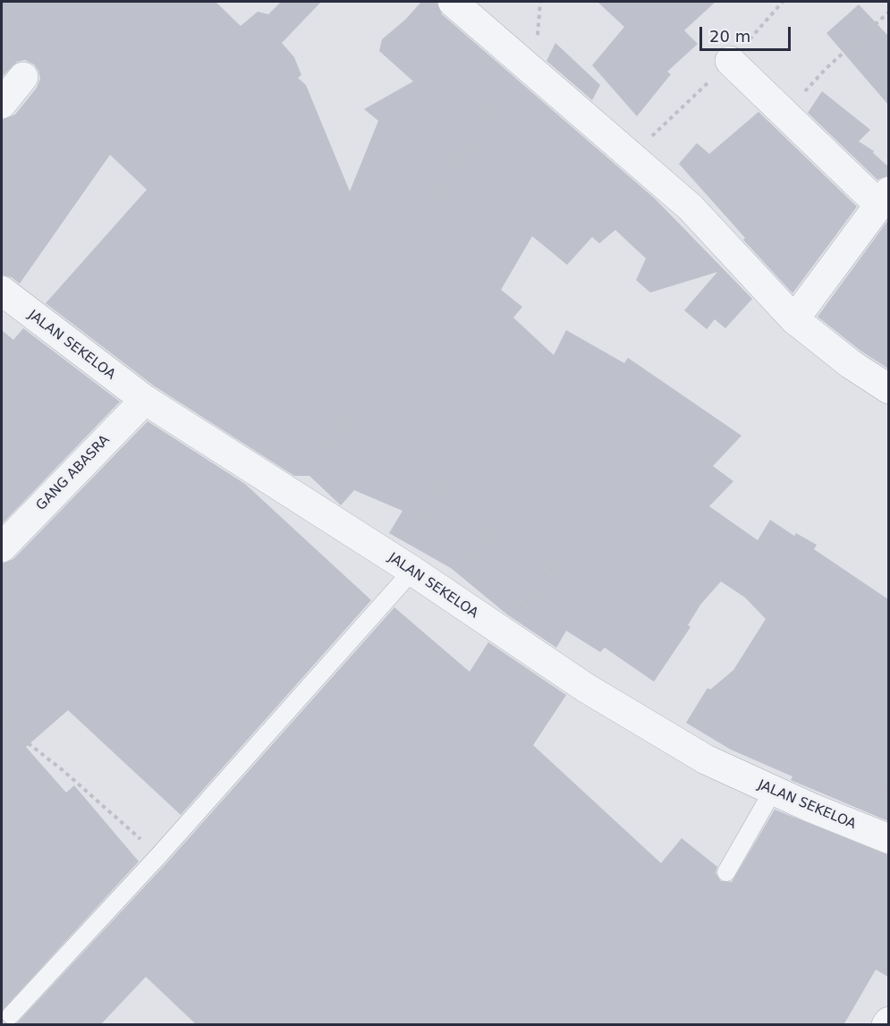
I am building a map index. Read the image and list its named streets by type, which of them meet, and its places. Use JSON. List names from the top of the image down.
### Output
{
  "streets": {
    "street": ["JALAN SEKELOA", "GANG ABASRA"]
  },
  "crossings": [
    ["JALAN SEKELOA", "GANG ABASRA"]
  ],
  "scale_bar": "20 m"
}
